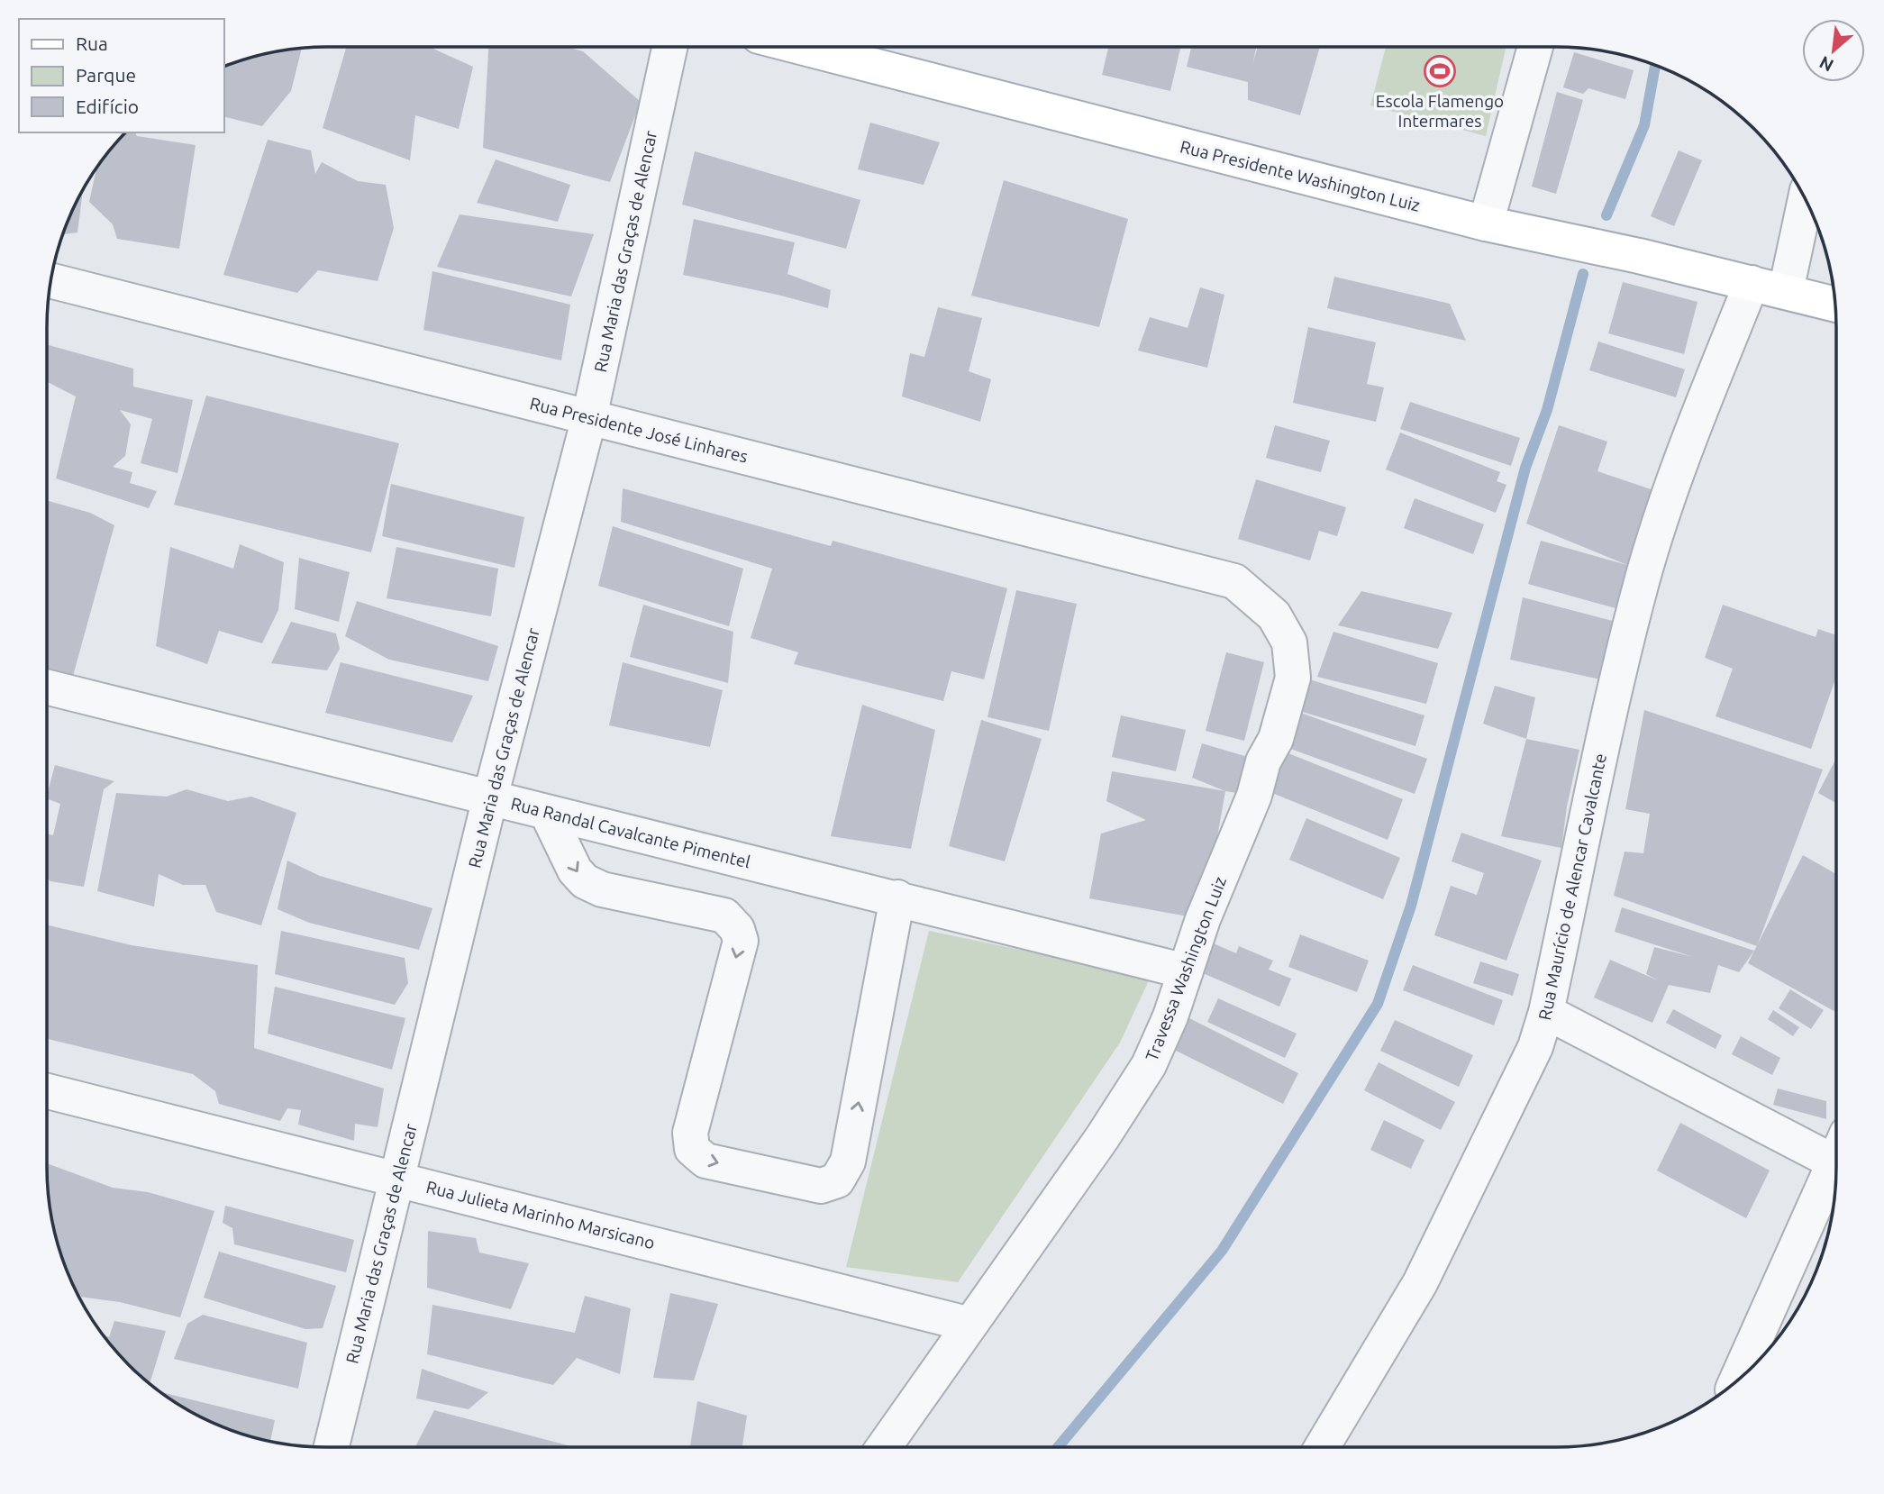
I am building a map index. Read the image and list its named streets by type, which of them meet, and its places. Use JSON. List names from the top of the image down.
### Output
{
  "streets": {
    "main road": ["Rua Presidente Washington Luiz"],
    "street": [
      "Rua Maria das Graças de Alencar",
      "Rua Presidente José Linhares",
      "Rua Randal Cavalcante Pimentel",
      "Rua Maurício de Alencar Cavalcante",
      "Travessa Washington Luiz",
      "Rua Julieta Marinho Marsicano"
    ]
  },
  "crossings": [
    ["Rua Presidente Washington Luiz", "Rua Maurício de Alencar Cavalcante"],
    ["Rua Maria das Graças de Alencar", "Rua Presidente José Linhares"],
    ["Rua Maria das Graças de Alencar", "Rua Randal Cavalcante Pimentel"],
    ["Rua Maria das Graças de Alencar", "Rua Julieta Marinho Marsicano"],
    ["Rua Presidente José Linhares", "Travessa Washington Luiz"],
    ["Rua Randal Cavalcante Pimentel", "Travessa Washington Luiz"],
    ["Travessa Washington Luiz", "Rua Julieta Marinho Marsicano"]
  ],
  "places": {
    "sports": ["Escola Flamengo Intermares"]
  },
  "legend": ["Rua", "Parque", "Edifício"],
  "north": "bottom left"
}
